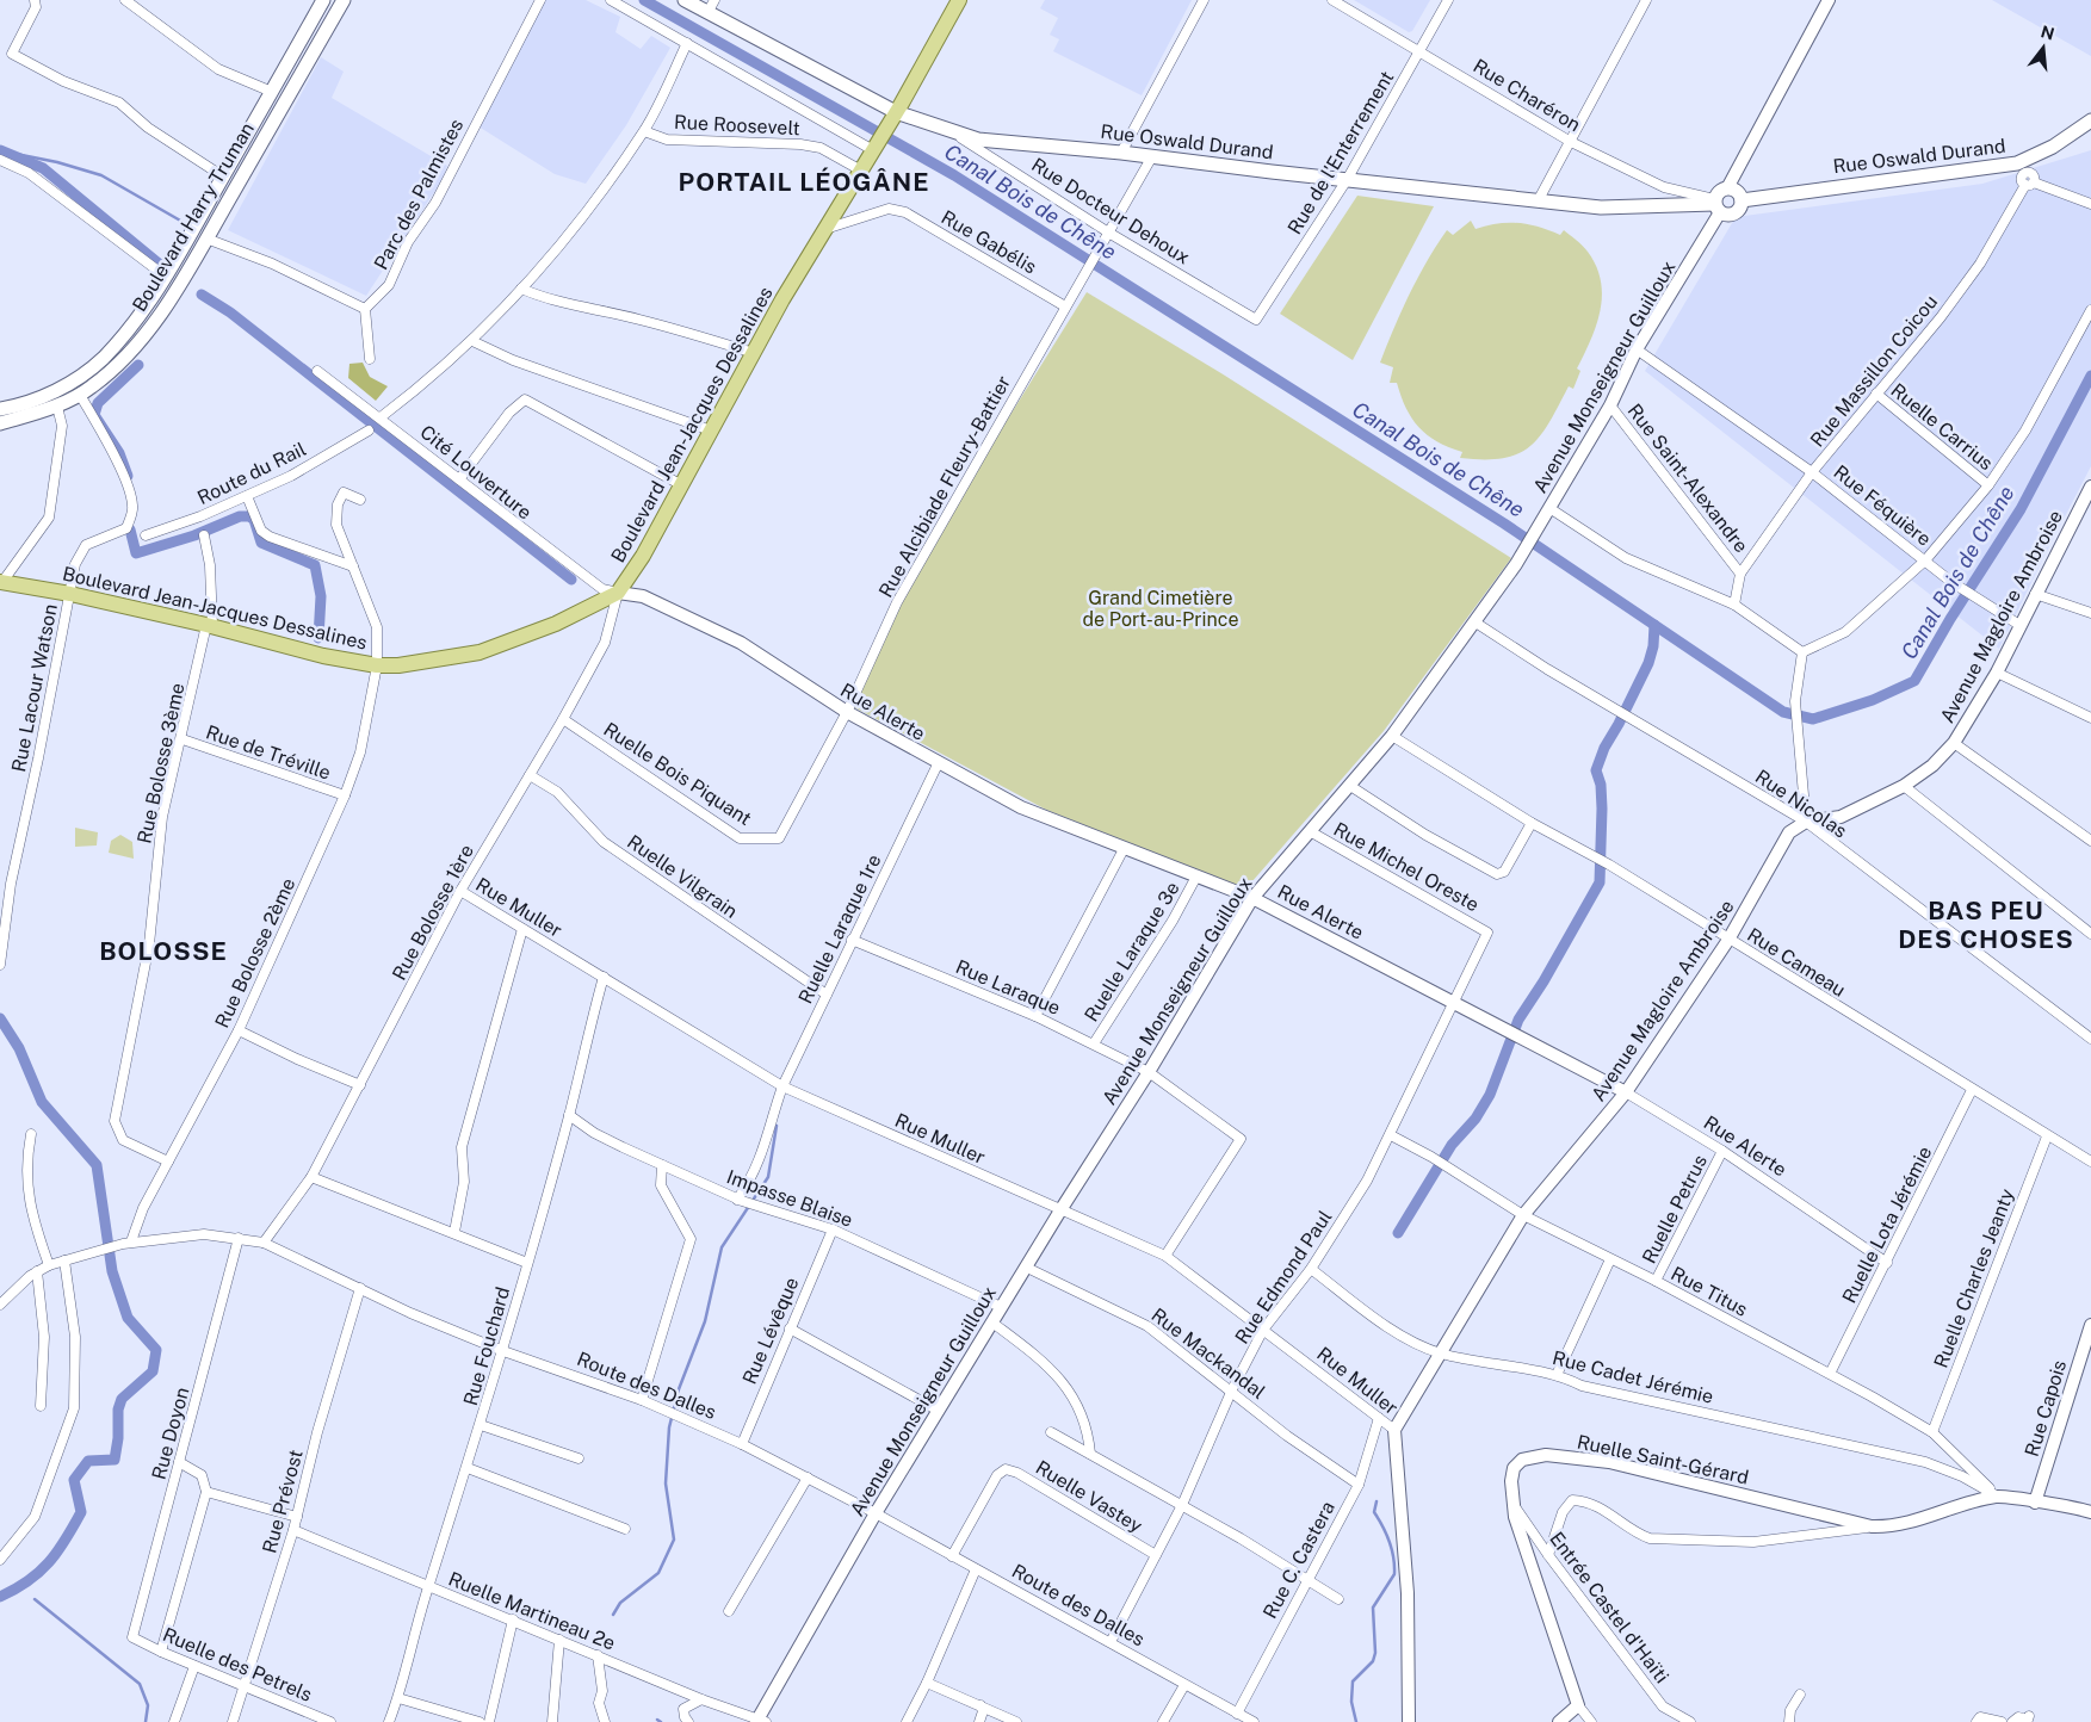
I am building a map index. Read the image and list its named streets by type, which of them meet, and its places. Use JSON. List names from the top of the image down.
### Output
{
  "streets": {
    "main road": ["Rue Oswald Durand", "Boulevard Harry Truman", "Boulevard Jean-Jacques Dessalines"],
    "street": [
      "Rue Charéron",
      "Rue Roosevelt",
      "Rue de l'Enterrement",
      "Parc des Palmistes",
      "Rue Docteur Dehoux",
      "Rue Gabélis",
      "Rue Massillon Coicou",
      "Avenue Monseigneur Guilloux",
      "Ruelle Carrius",
      "Cité Louverture",
      "Route du Rail",
      "Rue Saint-Alexandre",
      "Rue Alcibiade Fleury-Battier",
      "Rue Féquière",
      "Avenue Magloire Ambroise",
      "Rue Lacour Watson",
      "Rue Alerte",
      "Rue de Tréville",
      "Rue Bolosse 3ème",
      "Ruelle Bois Piquant",
      "Rue Nicolas",
      "Rue Michel Oreste",
      "Ruelle Vilgrain",
      "Rue Muller",
      "Rue Bolosse 1ère",
      "Ruelle Laraque 1re",
      "Ruelle Laraque 3e",
      "Rue Bolosse 2ème",
      "Rue Cameau",
      "Rue Laraque",
      "Impasse Blaise",
      "Ruelle Petrus",
      "Ruelle Lota Jérémie",
      "Rue Edmond Paul",
      "Ruelle Charles Jeanty",
      "Rue Titus",
      "Rue Lévêque",
      "Rue Fouchard",
      "Rue Mackandal",
      "Rue Cadet Jérémie",
      "Route des Dalles",
      "Rue Capois",
      "Rue Doyon",
      "Ruelle Saint-Gérard",
      "Ruelle Vastey",
      "Rue Prévost",
      "Rue C. Castera",
      "Entrée Castel d'Haïti",
      "Ruelle Martineau 2e",
      "Ruelle des Petrels"
    ]
  },
  "crossings": [
    ["Rue Charéron", "Rue Oswald Durand"],
    ["Rue Charéron", "Rue de l'Enterrement"],
    ["Rue Charéron", "Avenue Monseigneur Guilloux"],
    ["Rue Roosevelt", "Boulevard Jean-Jacques Dessalines"],
    ["Rue Oswald Durand", "Rue de l'Enterrement"],
    ["Rue Oswald Durand", "Rue Docteur Dehoux"],
    ["Rue Oswald Durand", "Avenue Monseigneur Guilloux"],
    ["Rue Oswald Durand", "Boulevard Jean-Jacques Dessalines"],
    ["Rue Oswald Durand", "Rue Alcibiade Fleury-Battier"],
    ["Rue de l'Enterrement", "Rue Docteur Dehoux"],
    ["Rue Docteur Dehoux", "Rue Alcibiade Fleury-Battier"],
    ["Boulevard Harry Truman", "Rue Lacour Watson"],
    ["Rue Gabélis", "Boulevard Jean-Jacques Dessalines"],
    ["Rue Gabélis", "Rue Alcibiade Fleury-Battier"],
    ["Rue Massillon Coicou", "Ruelle Carrius"],
    ["Rue Massillon Coicou", "Rue Saint-Alexandre"],
    ["Rue Massillon Coicou", "Rue Féquière"],
    ["Avenue Monseigneur Guilloux", "Rue Saint-Alexandre"],
    ["Avenue Monseigneur Guilloux", "Rue Féquière"],
    ["Avenue Monseigneur Guilloux", "Rue Alerte"],
    ["Avenue Monseigneur Guilloux", "Rue Nicolas"],
    ["Avenue Monseigneur Guilloux", "Rue Michel Oreste"],
    ["Avenue Monseigneur Guilloux", "Rue Muller"],
    ["Avenue Monseigneur Guilloux", "Rue Cameau"],
    ["Avenue Monseigneur Guilloux", "Rue Laraque"],
    ["Avenue Monseigneur Guilloux", "Impasse Blaise"],
    ["Avenue Monseigneur Guilloux", "Rue Mackandal"],
    ["Avenue Monseigneur Guilloux", "Route des Dalles"],
    ["Avenue Monseigneur Guilloux", "Ruelle Martineau 2e"],
    ["Boulevard Jean-Jacques Dessalines", "Cité Louverture"],
    ["Boulevard Jean-Jacques Dessalines", "Rue Lacour Watson"],
    ["Boulevard Jean-Jacques Dessalines", "Rue Alerte"],
    ["Boulevard Jean-Jacques Dessalines", "Rue Bolosse 3ème"],
    ["Boulevard Jean-Jacques Dessalines", "Rue Bolosse 1ère"],
    ["Boulevard Jean-Jacques Dessalines", "Rue Bolosse 2ème"],
    ["Cité Louverture", "Rue Alerte"],
    ["Cité Louverture", "Rue Bolosse 1ère"],
    ["Rue Alcibiade Fleury-Battier", "Rue Alerte"],
    ["Rue Alcibiade Fleury-Battier", "Ruelle Bois Piquant"],
    ["Rue Féquière", "Avenue Magloire Ambroise"],
    ["Avenue Magloire Ambroise", "Rue Alerte"],
    ["Avenue Magloire Ambroise", "Rue Nicolas"],
    ["Avenue Magloire Ambroise", "Rue Muller"],
    ["Avenue Magloire Ambroise", "Rue Cameau"],
    ["Avenue Magloire Ambroise", "Rue Titus"],
    ["Avenue Magloire Ambroise", "Rue Cadet Jérémie"],
    ["Rue Alerte", "Ruelle Bois Piquant"],
    ["Rue Alerte", "Rue Bolosse 1ère"],
    ["Rue Alerte", "Ruelle Laraque 1re"],
    ["Rue Alerte", "Ruelle Laraque 3e"],
    ["Rue Alerte", "Ruelle Petrus"],
    ["Rue Alerte", "Ruelle Lota Jérémie"],
    ["Rue Alerte", "Rue Edmond Paul"],
    ["Rue de Tréville", "Rue Bolosse 3ème"],
    ["Rue de Tréville", "Rue Bolosse 2ème"],
    ["Rue Bolosse 3ème", "Rue Bolosse 2ème"],
    ["Ruelle Bois Piquant", "Rue Bolosse 1ère"],
    ["Rue Michel Oreste", "Rue Edmond Paul"],
    ["Ruelle Vilgrain", "Rue Bolosse 1ère"],
    ["Ruelle Vilgrain", "Ruelle Laraque 1re"],
    ["Rue Muller", "Rue Bolosse 1ère"],
    ["Rue Muller", "Ruelle Laraque 1re"],
    ["Rue Muller", "Rue Laraque"],
    ["Rue Muller", "Rue Edmond Paul"],
    ["Rue Muller", "Rue Fouchard"],
    ["Rue Muller", "Rue C. Castera"],
    ["Rue Bolosse 1ère", "Route des Dalles"],
    ["Ruelle Laraque 1re", "Rue Laraque"],
    ["Ruelle Laraque 1re", "Impasse Blaise"],
    ["Ruelle Laraque 3e", "Rue Laraque"],
    ["Rue Bolosse 2ème", "Route des Dalles"],
    ["Rue Cameau", "Ruelle Lota Jérémie"],
    ["Rue Cameau", "Ruelle Charles Jeanty"],
    ["Impasse Blaise", "Rue Lévêque"],
    ["Impasse Blaise", "Rue Fouchard"],
    ["Ruelle Petrus", "Rue Titus"],
    ["Ruelle Lota Jérémie", "Rue Titus"],
    ["Rue Edmond Paul", "Rue Titus"],
    ["Rue Edmond Paul", "Rue Mackandal"],
    ["Rue Edmond Paul", "Rue Cadet Jérémie"],
    ["Rue Edmond Paul", "Route des Dalles"],
    ["Rue Edmond Paul", "Ruelle Vastey"],
    ["Ruelle Charles Jeanty", "Rue Titus"],
    ["Rue Titus", "Rue Cadet Jérémie"],
    ["Rue Titus", "Ruelle Saint-Gérard"],
    ["Rue Lévêque", "Route des Dalles"],
    ["Rue Fouchard", "Route des Dalles"],
    ["Rue Fouchard", "Ruelle Martineau 2e"],
    ["Rue Mackandal", "Rue C. Castera"],
    ["Rue Cadet Jérémie", "Ruelle Saint-Gérard"],
    ["Route des Dalles", "Rue Doyon"],
    ["Route des Dalles", "Ruelle Vastey"],
    ["Route des Dalles", "Rue Prévost"],
    ["Route des Dalles", "Rue C. Castera"],
    ["Rue Doyon", "Ruelle des Petrels"],
    ["Ruelle Saint-Gérard", "Entrée Castel d'Haïti"],
    ["Rue Prévost", "Ruelle Martineau 2e"],
    ["Rue Prévost", "Ruelle des Petrels"]
  ],
  "districts": ["PORTAIL LÉOGÂNE", "BAS PEU DES CHOSES", "BOLOSSE"],
  "water": ["Canal Bois de Chêne"],
  "parks": ["Grand Cimetière de Port-au-Prince"],
  "north": "top"
}
